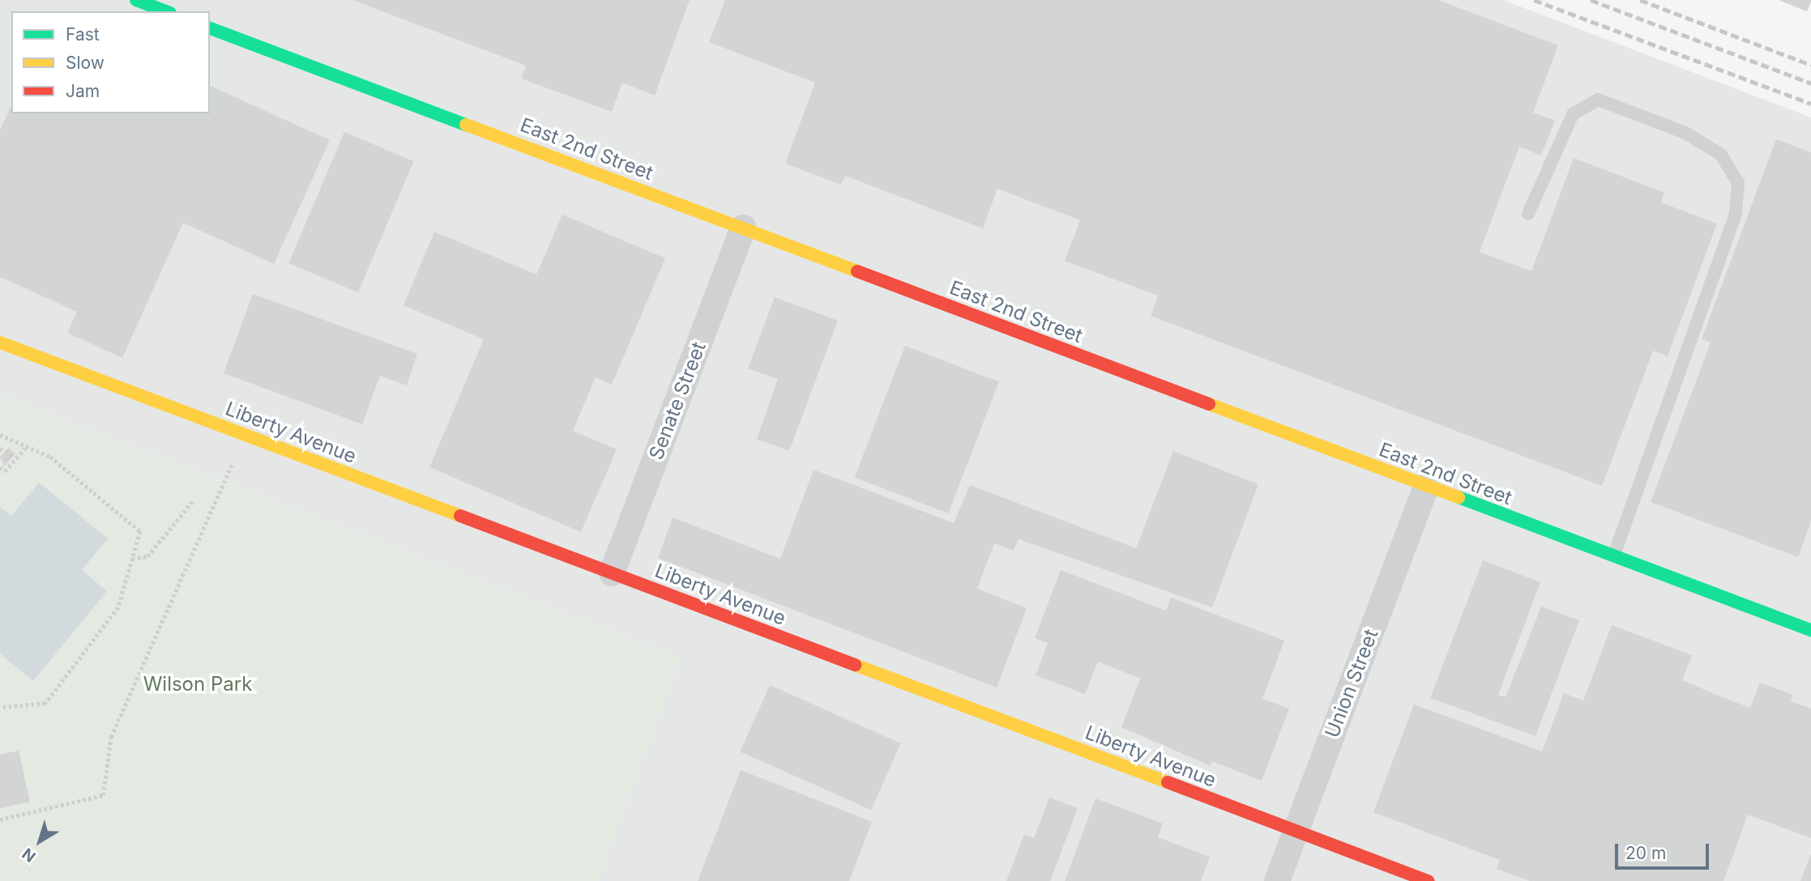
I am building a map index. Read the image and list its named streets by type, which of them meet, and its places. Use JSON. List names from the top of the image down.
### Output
{
  "streets": {
    "street": [
      "East 2nd Street",
      "Senate Street",
      "Liberty Avenue",
      "Union Street"
    ]
  },
  "crossings": [
    ["East 2nd Street", "Senate Street"],
    ["East 2nd Street", "Union Street"],
    ["Senate Street", "Liberty Avenue"],
    ["Liberty Avenue", "Union Street"]
  ],
  "parks": ["Wilson Park"],
  "legend": ["Fast", "Slow", "Jam"],
  "scale_bar": "20 m",
  "north": "bottom left"
}
